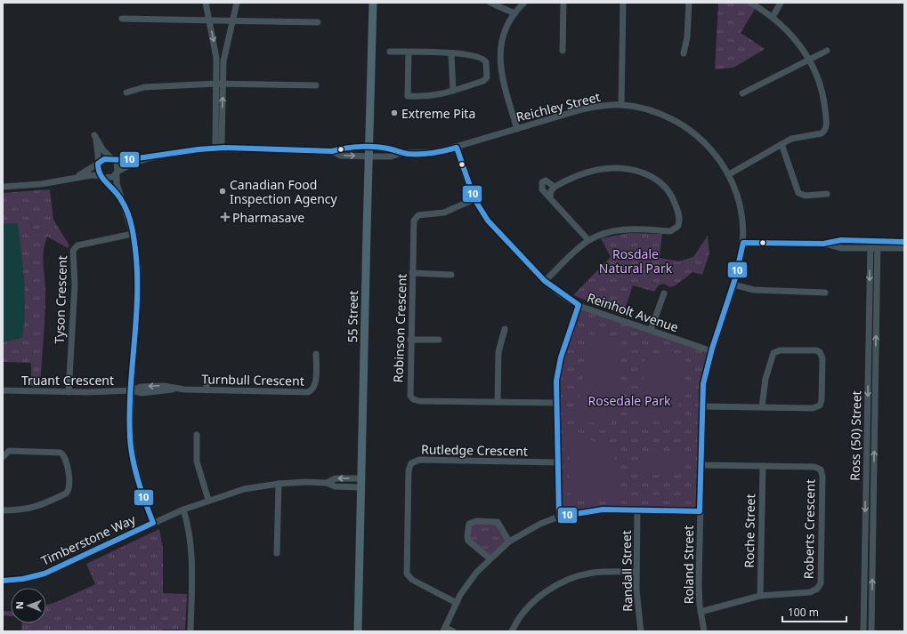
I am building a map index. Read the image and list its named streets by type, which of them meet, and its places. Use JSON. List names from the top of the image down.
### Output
{
  "streets": {
    "main road": ["55 Street"],
    "street": [
      "Reichley Street",
      "Tyson Crescent",
      "Reinholt Avenue",
      "Robinson Crescent",
      "Truant Crescent",
      "Turnbull Crescent",
      "Ross (50) Street",
      "Rutledge Crescent",
      "Roberts Crescent",
      "Roche Street",
      "Timberstone Way",
      "Roland Street",
      "Randall Street"
    ]
  },
  "crossings": [
    ["Reichley Street", "Reinholt Avenue"],
    ["Reichley Street", "55 Street"],
    ["Reichley Street", "Roland Street"],
    ["Tyson Crescent", "Truant Crescent"],
    ["Reinholt Avenue", "Robinson Crescent"],
    ["55 Street", "Timberstone Way"],
    ["Truant Crescent", "Turnbull Crescent"],
    ["Roberts Crescent", "Roche Street"],
    ["Roberts Crescent", "Roland Street"]
  ],
  "parks": ["Rosdale Natural Park", "Rosedale Park"],
  "places": {
    "other": ["Extreme Pita", "Canadian Food Inspection Agency"],
    "health": ["Pharmasave"]
  },
  "lines": ["transit line 10"],
  "scale_bar": "100 m",
  "north": "left"
}
